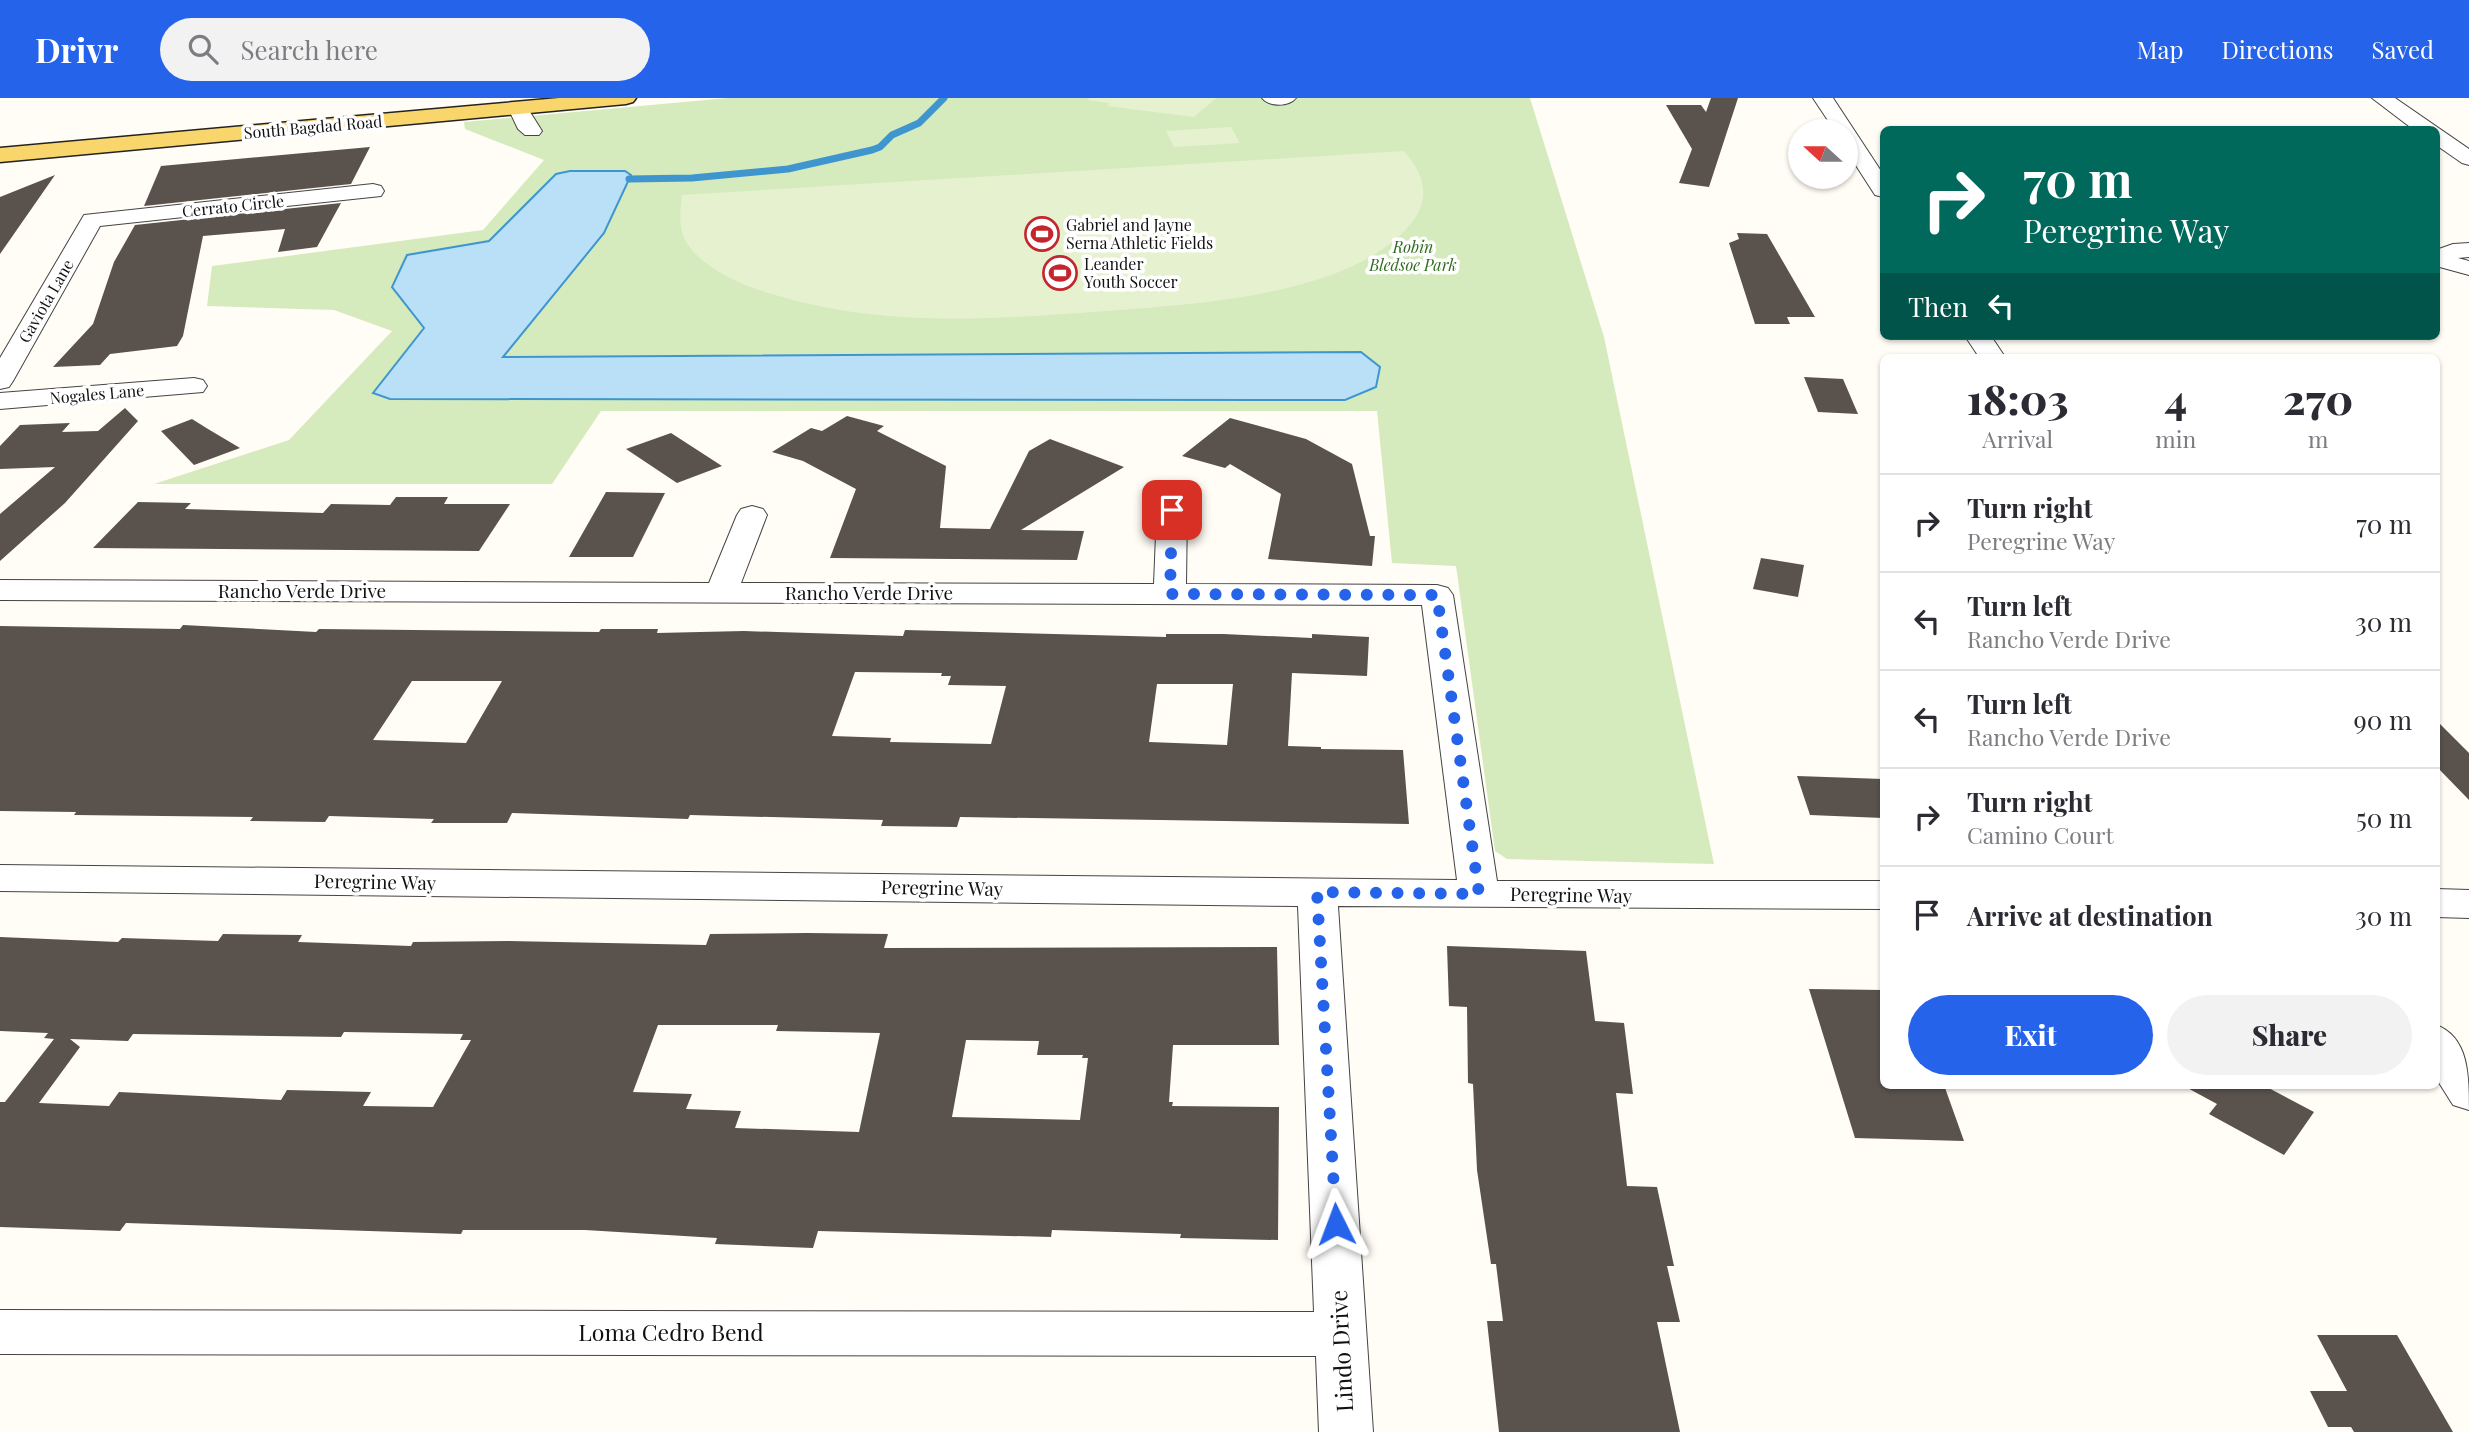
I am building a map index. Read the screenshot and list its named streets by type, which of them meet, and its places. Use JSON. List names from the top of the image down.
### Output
{
  "streets": {
    "main road": ["South Bagdad Road"],
    "street": [
      "Cerrato Circle",
      "Gaviota Lane",
      "Nogales Lane",
      "Rancho Verde Drive",
      "Peregrine Way",
      "Loma Cedro Bend",
      "Lindo Drive"
    ]
  },
  "crossings": [
    ["Cerrato Circle", "Gaviota Lane"],
    ["Rancho Verde Drive", "Peregrine Way"],
    ["Peregrine Way", "Lindo Drive"],
    ["Loma Cedro Bend", "Lindo Drive"]
  ],
  "parks": ["Robin Bledsoe Park"],
  "places": {
    "sports": ["Gabriel and Jayne Serna Athletic Fields", "Leander Youth Soccer"]
  },
  "north": "left",
  "page": {
    "header": "Drivr",
    "search": "Search here",
    "nav": ["Map", "Directions", "Saved"],
    "turn": ["70 m", "Peregrine Way"],
    "then": "Then",
    "eta": [
      "18:03",
      "Arrival",
      "4",
      "min",
      "270",
      "m"
    ],
    "list": [
      {
        "name": "Turn right",
        "note": "Peregrine Way",
        "value": "70 m"
      },
      {
        "name": "Turn left",
        "note": "Rancho Verde Drive",
        "value": "30 m"
      },
      {
        "name": "Turn left",
        "note": "Rancho Verde Drive",
        "value": "90 m"
      },
      {
        "name": "Turn right",
        "note": "Camino Court",
        "value": "50 m"
      },
      {
        "name": "Arrive at destination",
        "value": "30 m"
      }
    ],
    "buttons": ["Exit", "Share"]
  }
}
